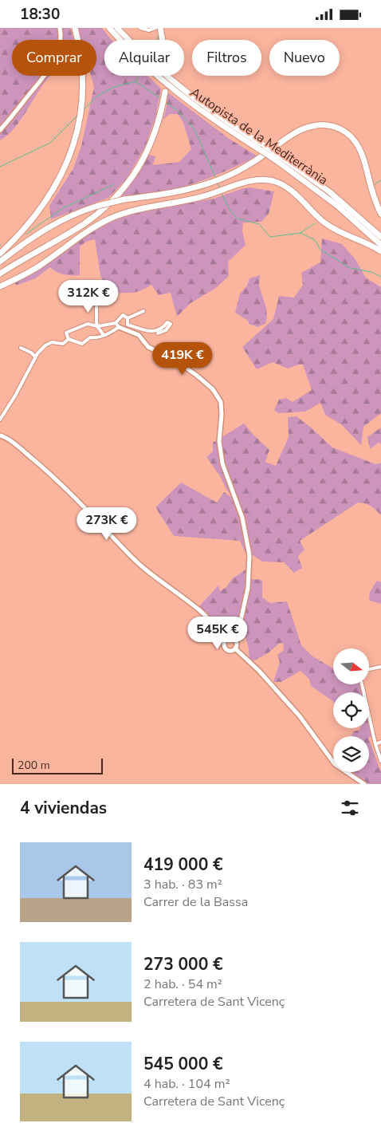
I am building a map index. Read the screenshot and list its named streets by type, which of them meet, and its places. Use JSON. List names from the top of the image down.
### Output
{
  "streets": {
    "highway": ["Autopista de la Mediterrània"]
  },
  "scale_bar": "200 m",
  "north": "right",
  "page": {
    "status": "18:30",
    "chip": [
      "Comprar",
      "Alquilar",
      "Filtros",
      "Nuevo"
    ],
    "price": [
      "312K €",
      "419K €",
      "273K €",
      "545K €"
    ],
    "scale": "200 m",
    "heading": "4 viviendas",
    "list": [
      {
        "name": "419 000 €",
        "note": "3 hab. · 83 m² · Carrer de la Bassa"
      },
      {
        "name": "273 000 €",
        "note": "2 hab. · 54 m² · Carretera de Sant Vicenç"
      },
      {
        "name": "545 000 €",
        "note": "4 hab. · 104 m² · Carretera de Sant Vicenç"
      }
    ]
  }
}
